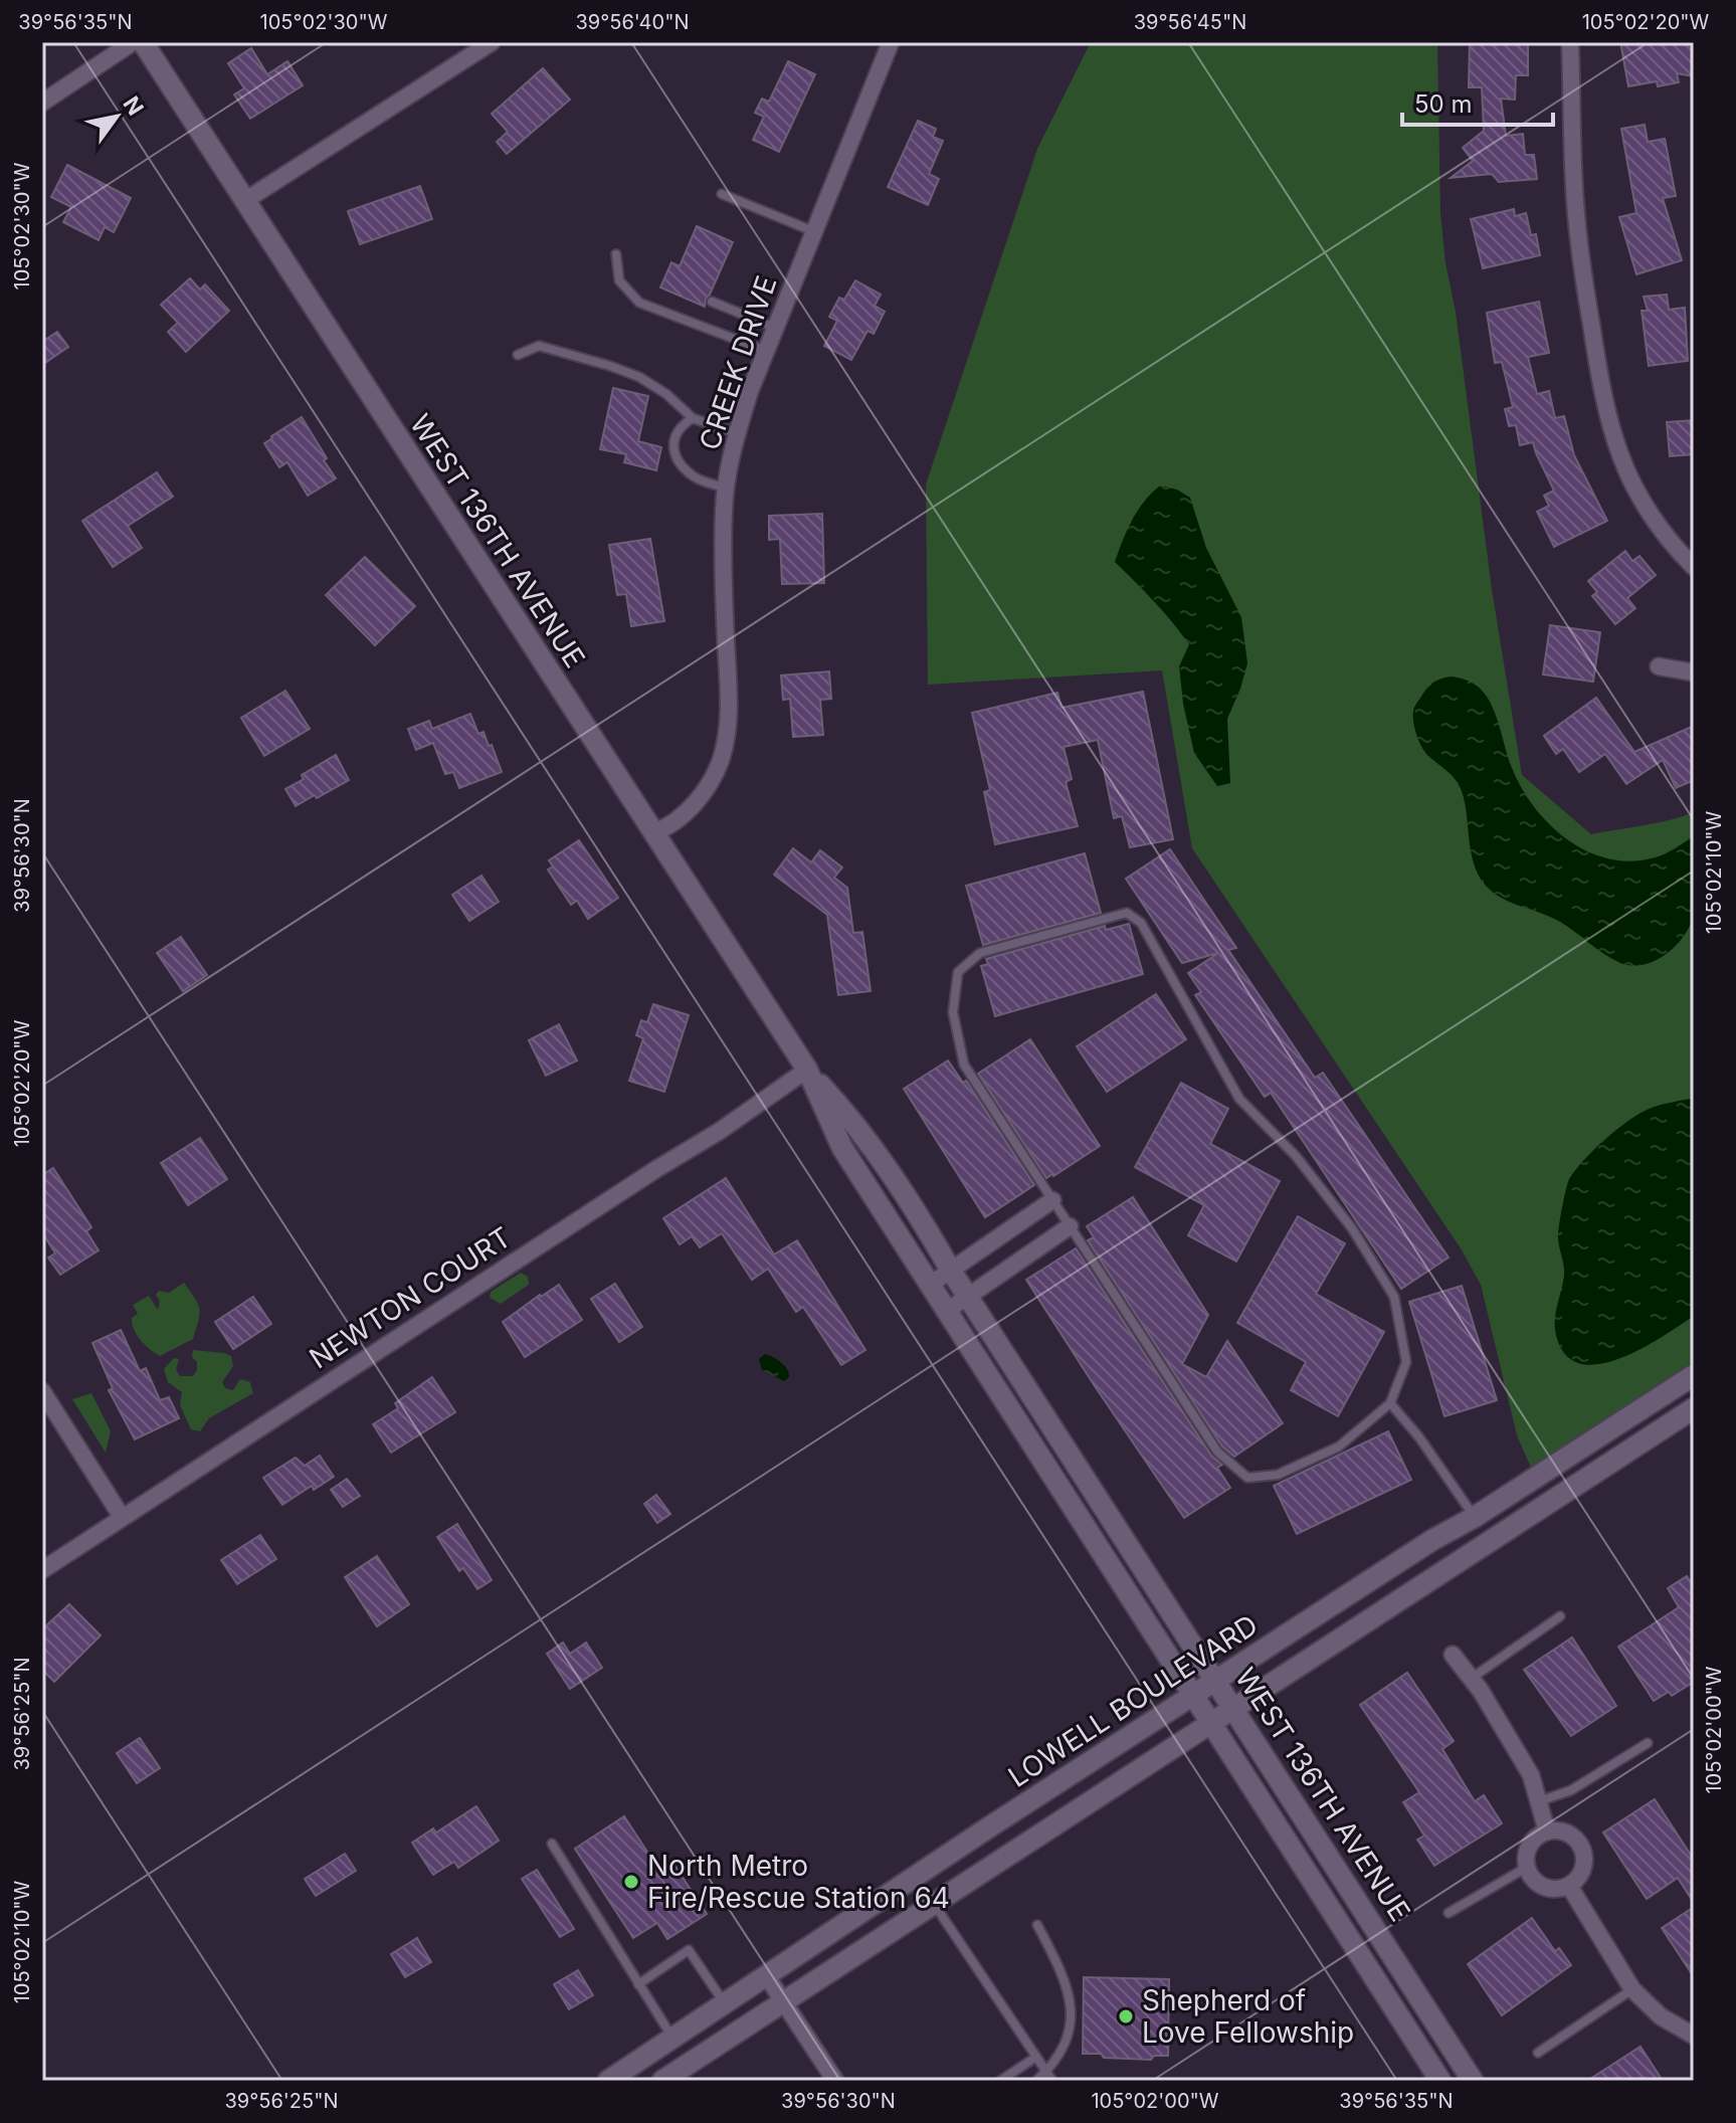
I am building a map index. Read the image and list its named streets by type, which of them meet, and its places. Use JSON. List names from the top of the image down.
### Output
{
  "streets": {
    "main road": ["WEST 136TH AVENUE", "LOWELL BOULEVARD"],
    "street": ["CREEK DRIVE", "NEWTON COURT"]
  },
  "crossings": [
    ["CREEK DRIVE", "WEST 136TH AVENUE"],
    ["WEST 136TH AVENUE", "NEWTON COURT"],
    ["WEST 136TH AVENUE", "LOWELL BOULEVARD"]
  ],
  "places": ["North Metro Fire/Rescue Station 64", "Shepherd of Love Fellowship"],
  "scale_bar": "50 m",
  "north": "top right",
  "coordinates": [
    "39°56'35\"N",
    "105°02'30\"W",
    "39°56'40\"N",
    "39°56'45\"N",
    "105°02'20\"W",
    "39°56'30\"N",
    "105°02'10\"W",
    "39°56'25\"N",
    "105°02'00\"W"
  ]
}
